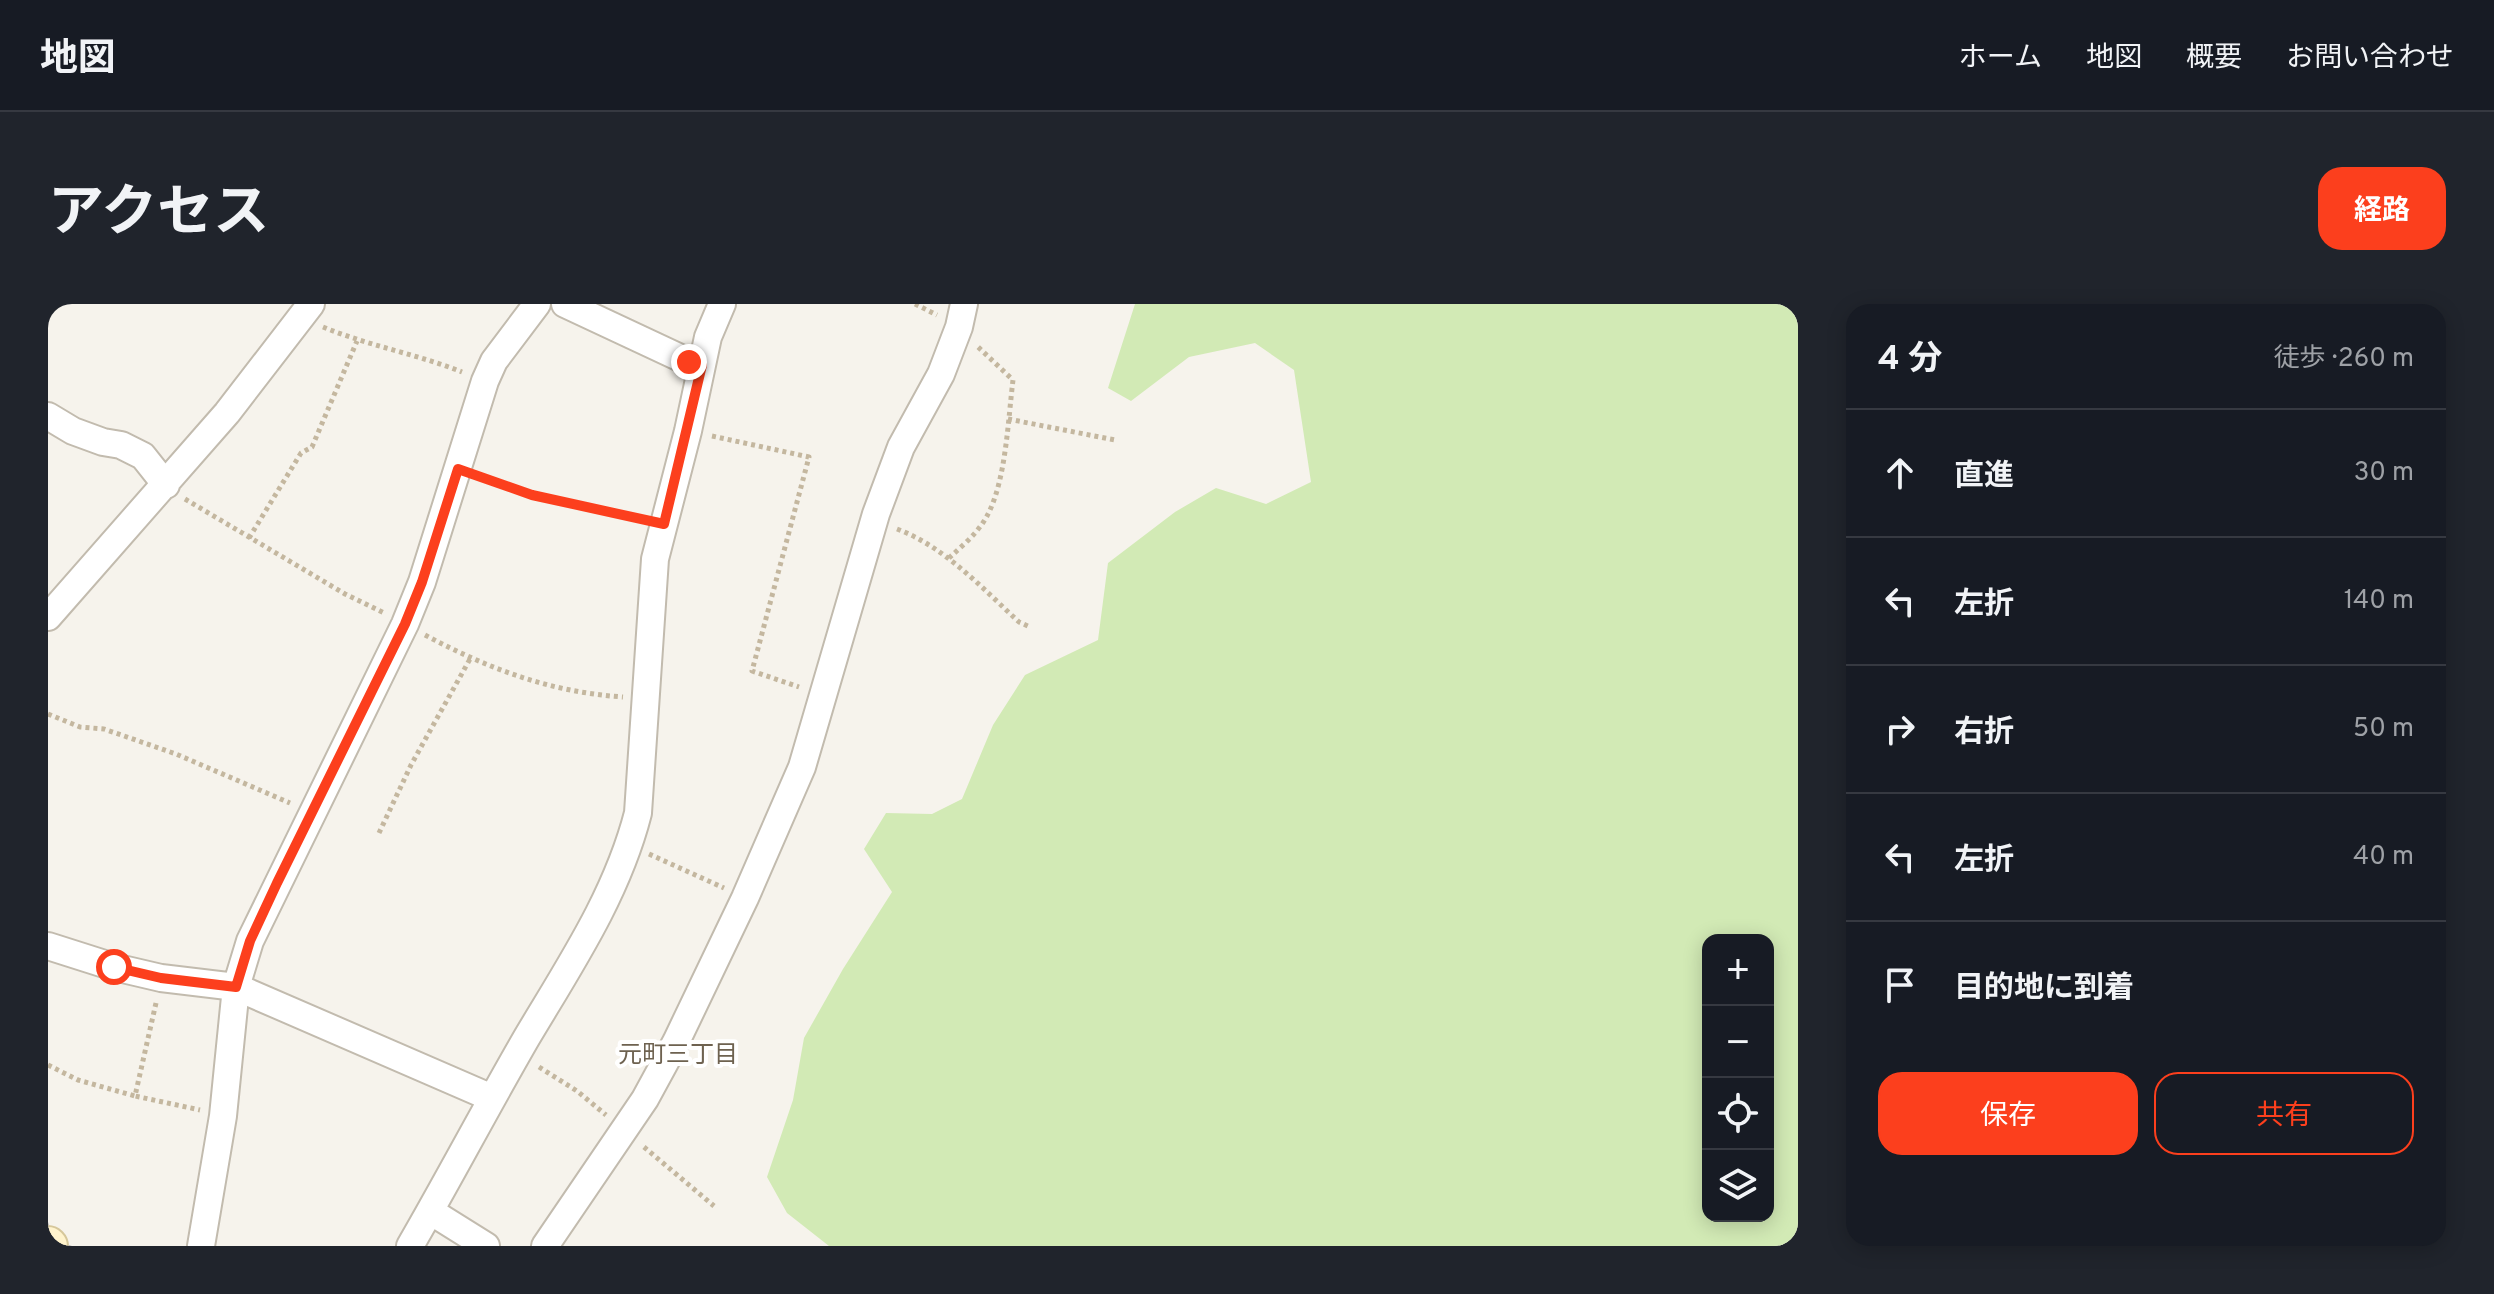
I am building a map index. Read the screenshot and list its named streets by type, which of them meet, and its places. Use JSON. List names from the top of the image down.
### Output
{
  "districts": ["元町三丁目"],
  "page": {
    "header": "地図",
    "nav": [
      "ホーム",
      "地図",
      "概要",
      "お問い合わせ"
    ],
    "title": "アクセス",
    "buttons": [
      "経路",
      ["保存", "共有"]
    ],
    "heading": ["4 分", "徒歩 · 260 m"],
    "list": [
      ["直進", "30 m"],
      ["左折", "140 m"],
      ["右折", "50 m"],
      ["左折", "40 m"],
      "目的地に到着"
    ],
    "map_buttons": ["+", "−"]
  }
}
